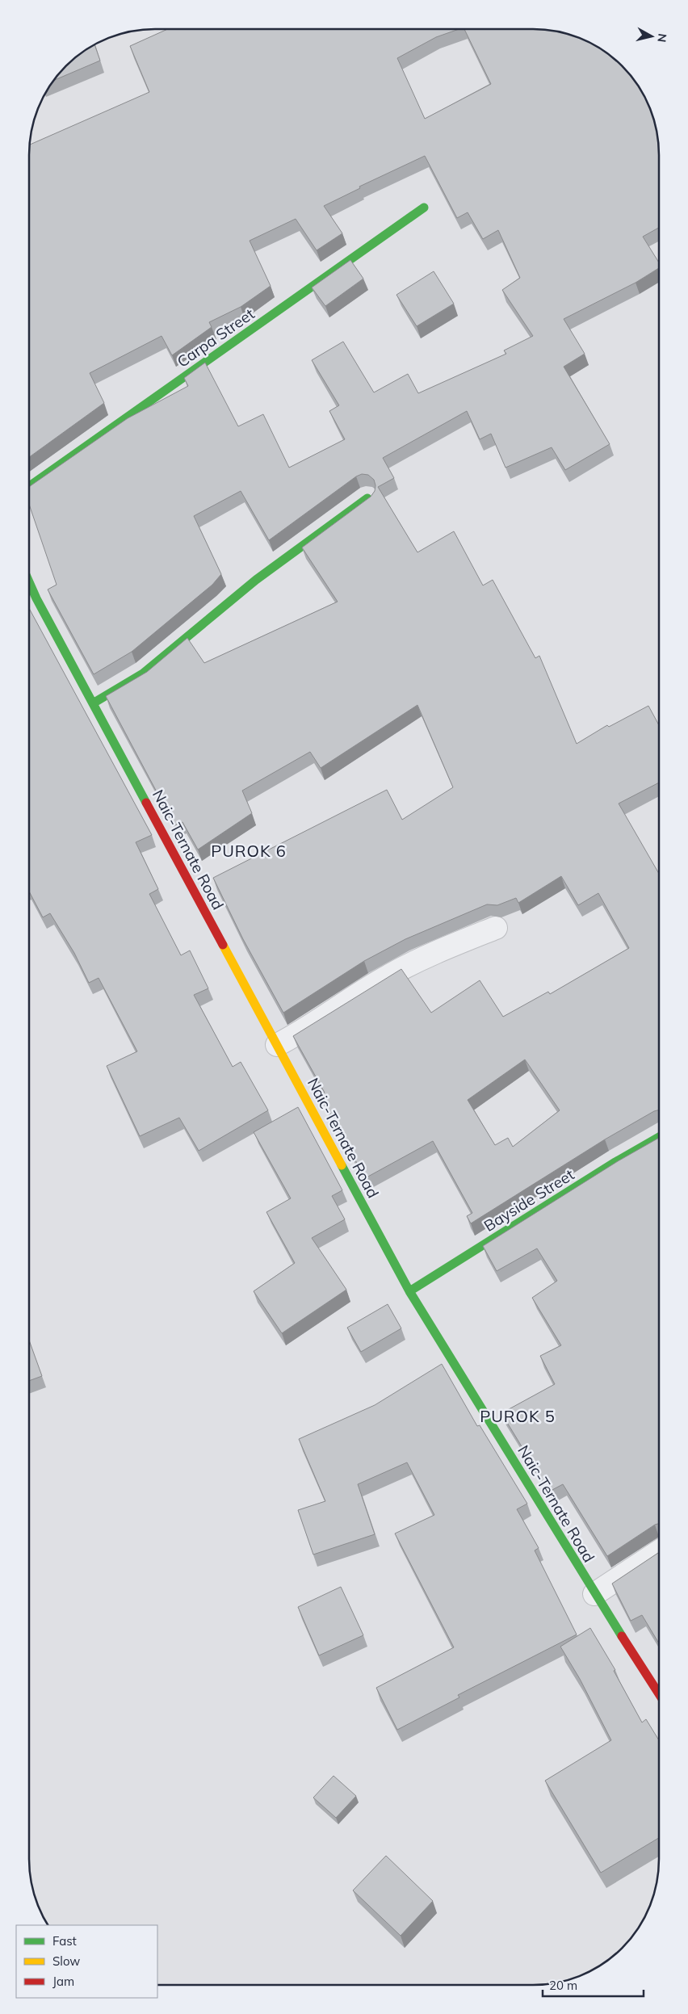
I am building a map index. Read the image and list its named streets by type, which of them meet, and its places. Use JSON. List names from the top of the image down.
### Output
{
  "streets": {
    "main road": ["Carpa Street", "Naic-Ternate Road", "Bayside Street"]
  },
  "crossings": [
    ["Naic-Ternate Road", "Bayside Street"]
  ],
  "districts": ["PUROK 6", "PUROK 5"],
  "legend": ["Fast", "Slow", "Jam"],
  "scale_bar": "20 m",
  "north": "right"
}
